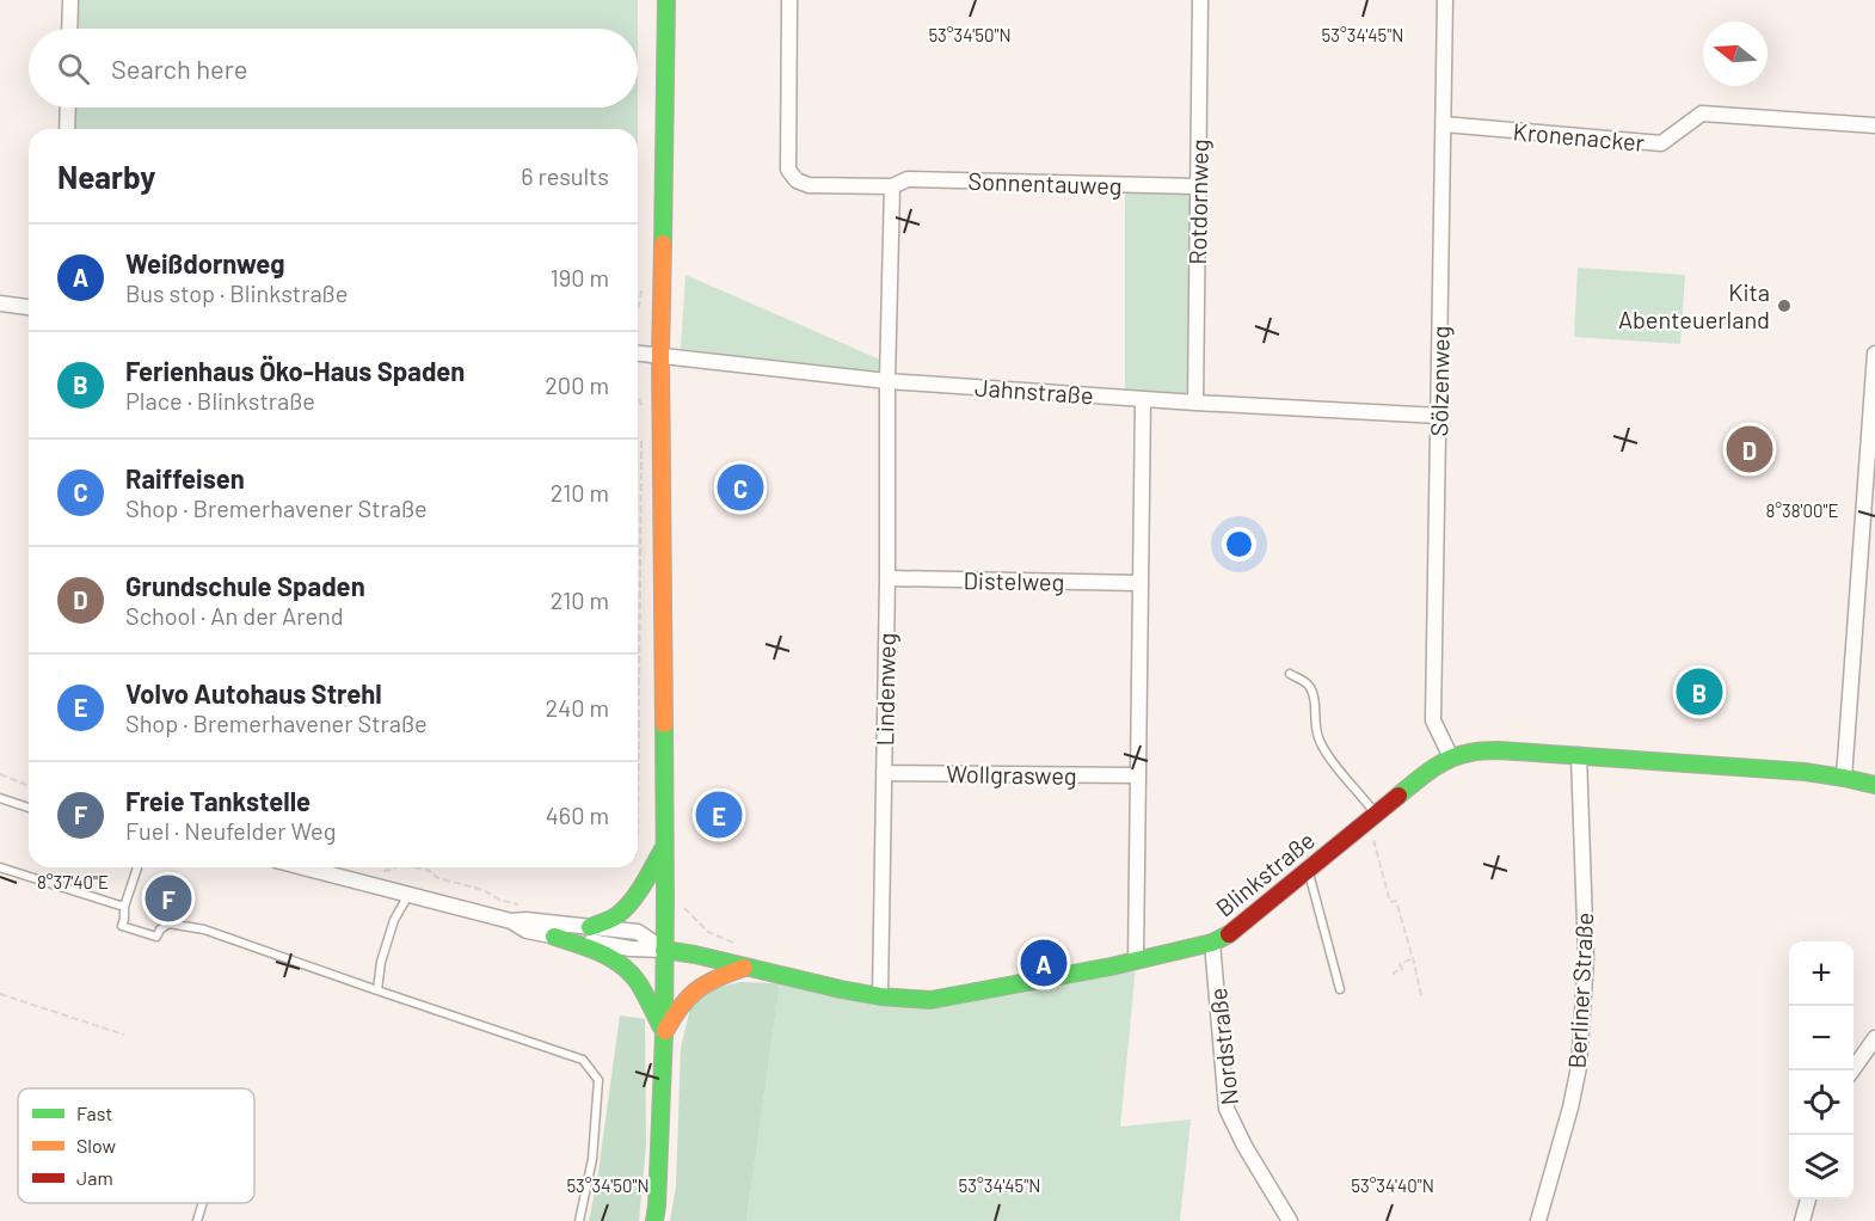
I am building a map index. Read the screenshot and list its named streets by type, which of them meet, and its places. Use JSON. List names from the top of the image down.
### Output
{
  "streets": {
    "street": [
      "Kronenacker",
      "Sonnentauweg",
      "Rotdornweg",
      "Sölzenweg",
      "Jahnstraße",
      "Distelweg",
      "Lindenweg",
      "Wollgrasweg",
      "Blinkstraße",
      "Berliner Straße",
      "Nordstraße"
    ]
  },
  "crossings": [
    ["Kronenacker", "Sölzenweg"],
    ["Sonnentauweg", "Rotdornweg"],
    ["Sonnentauweg", "Lindenweg"],
    ["Rotdornweg", "Jahnstraße"],
    ["Sölzenweg", "Jahnstraße"],
    ["Sölzenweg", "Blinkstraße"],
    ["Jahnstraße", "Lindenweg"],
    ["Distelweg", "Lindenweg"],
    ["Lindenweg", "Wollgrasweg"],
    ["Lindenweg", "Blinkstraße"],
    ["Blinkstraße", "Berliner Straße"],
    ["Blinkstraße", "Nordstraße"]
  ],
  "places": ["Kita Abenteuerland"],
  "legend": ["Fast", "Slow", "Jam"],
  "north": "left",
  "page": {
    "search": "Search here",
    "heading": ["Nearby", "6 results"],
    "list": [
      {
        "mark": "A",
        "name": "Weißdornweg",
        "note": "Bus stop · Blinkstraße",
        "value": "190 m"
      },
      {
        "mark": "B",
        "name": "Ferienhaus Öko-Haus Spaden",
        "note": "Place · Blinkstraße",
        "value": "200 m"
      },
      {
        "mark": "C",
        "name": "Raiffeisen",
        "note": "Shop · Bremerhavener Straße",
        "value": "210 m"
      },
      {
        "mark": "D",
        "name": "Grundschule Spaden",
        "note": "School · An der Arend",
        "value": "210 m"
      },
      {
        "mark": "E",
        "name": "Volvo Autohaus Strehl",
        "note": "Shop · Bremerhavener Straße",
        "value": "240 m"
      },
      {
        "mark": "F",
        "name": "Freie Tankstelle",
        "note": "Fuel · Neufelder Weg",
        "value": "460 m"
      }
    ],
    "pins": [
      "D",
      "C",
      "B",
      "E",
      "F",
      "A"
    ],
    "map_buttons": ["+", "−"]
  },
  "coordinates": [
    "53°34'50\"N",
    "53°34'45\"N",
    "8°38'00\"E",
    "8°37'40\"E",
    "53°34'40\"N"
  ]
}
